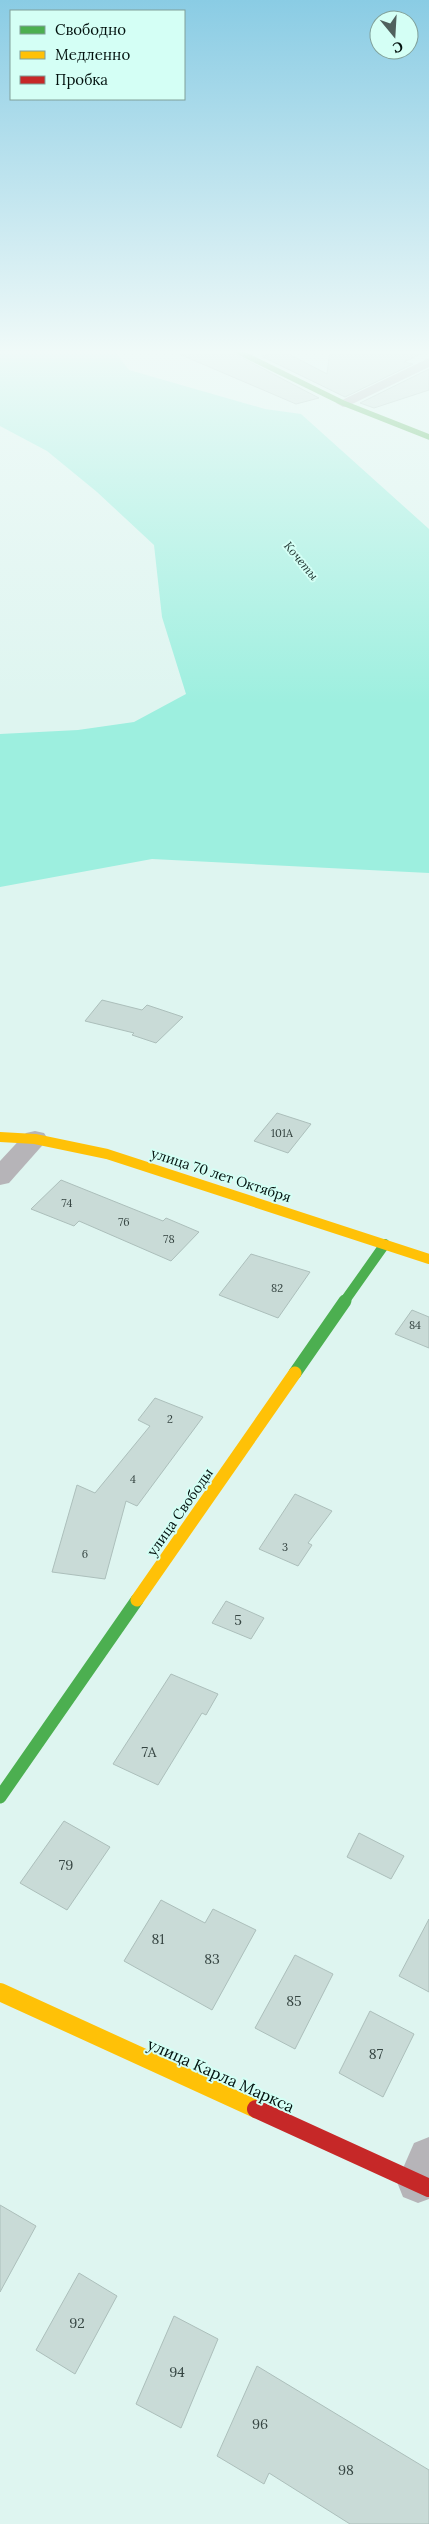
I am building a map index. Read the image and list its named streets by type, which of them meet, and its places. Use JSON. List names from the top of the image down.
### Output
{
  "streets": {
    "street": ["улица 70 лет Октября", "улица Свободы", "улица Карла Маркса"]
  },
  "crossings": [
    ["улица 70 лет Октября", "улица Свободы"]
  ],
  "water": ["Кочеты"],
  "house_numbers": [
    "101А",
    "74",
    "76",
    "78",
    "82",
    "84",
    "2",
    "4",
    "3",
    "6",
    "5",
    "7А",
    "79",
    "81",
    "83",
    "85",
    "87",
    "92",
    "94",
    "96",
    "98"
  ],
  "legend": ["Свободно", "Медленно", "Пробка"],
  "north": "bottom"
}
